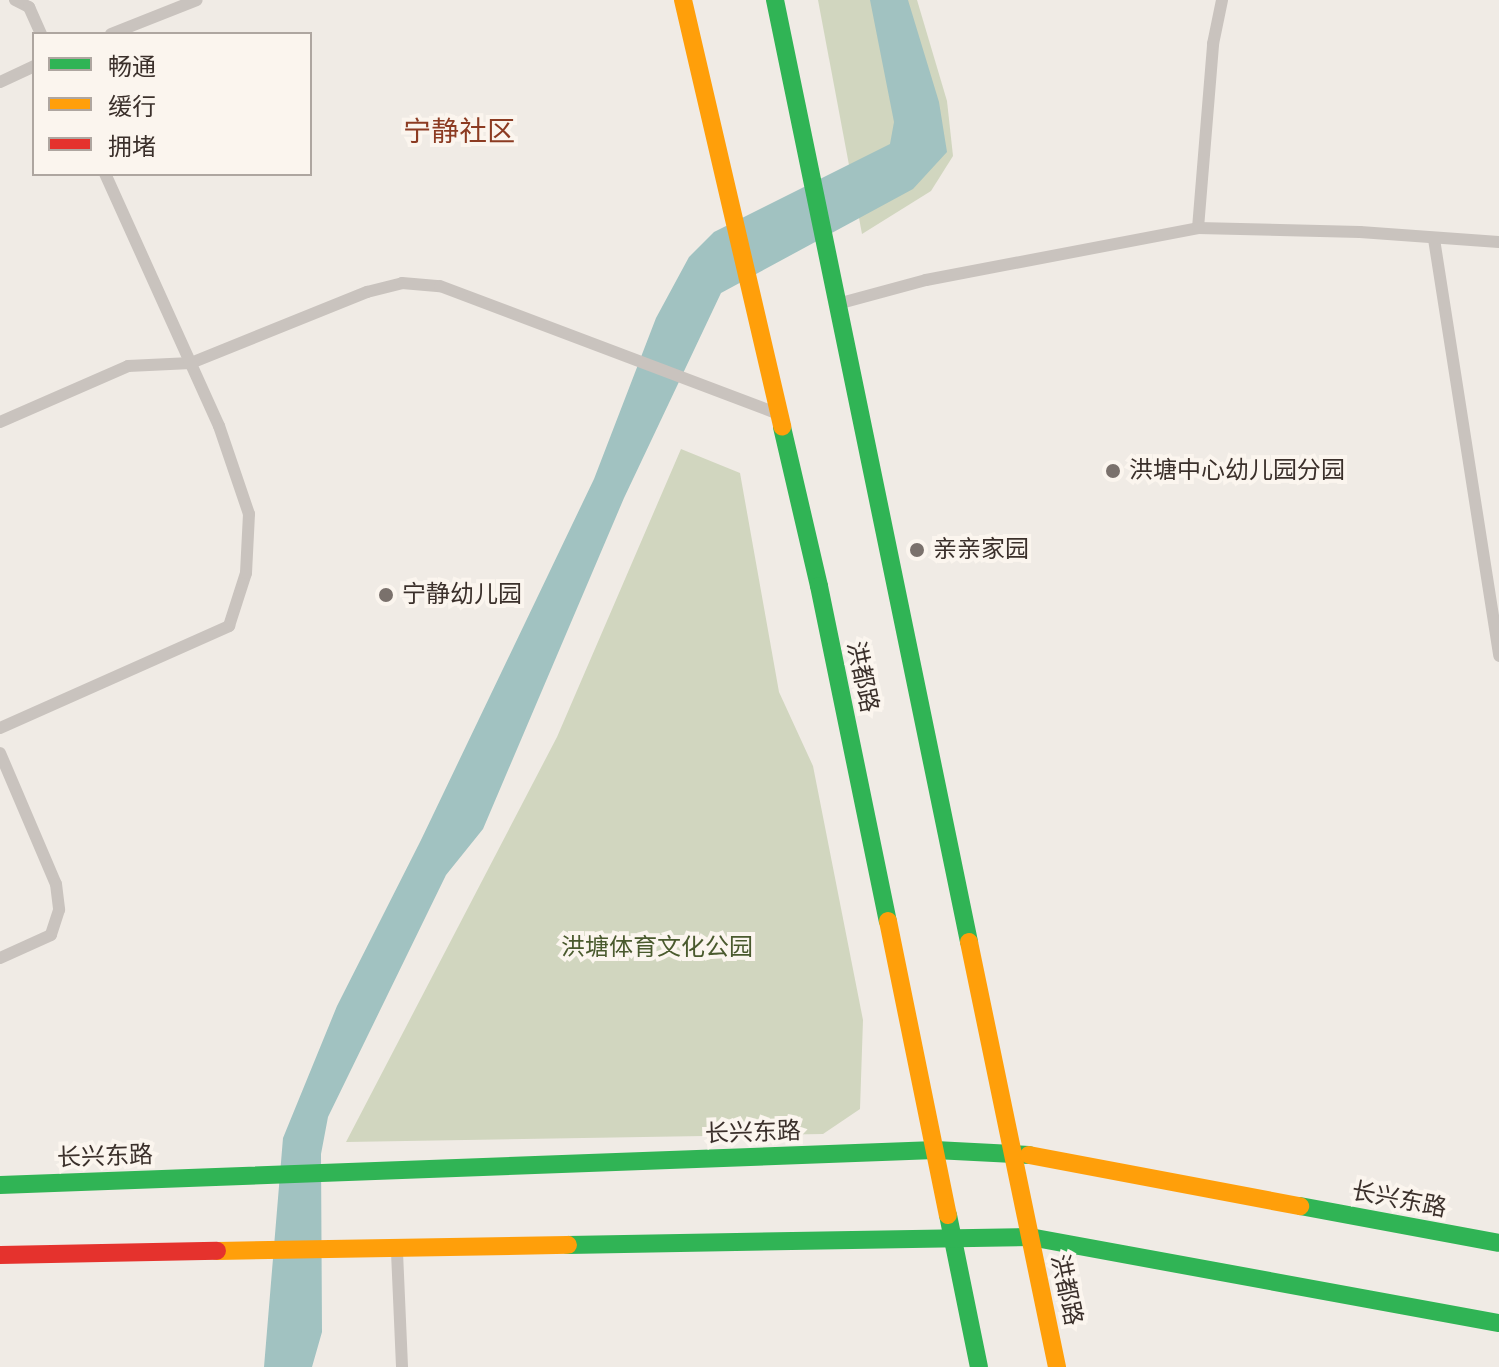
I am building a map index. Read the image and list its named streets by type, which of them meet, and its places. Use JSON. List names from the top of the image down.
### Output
{
  "streets": {
    "main road": ["洪都路", "长兴东路"]
  },
  "crossings": [
    ["洪都路", "长兴东路"]
  ],
  "districts": ["宁静社区"],
  "parks": ["洪塘体育文化公园"],
  "places": ["洪塘中心幼儿园分园", "亲亲家园", "宁静幼儿园"],
  "legend": ["畅通", "缓行", "拥堵"]
}
